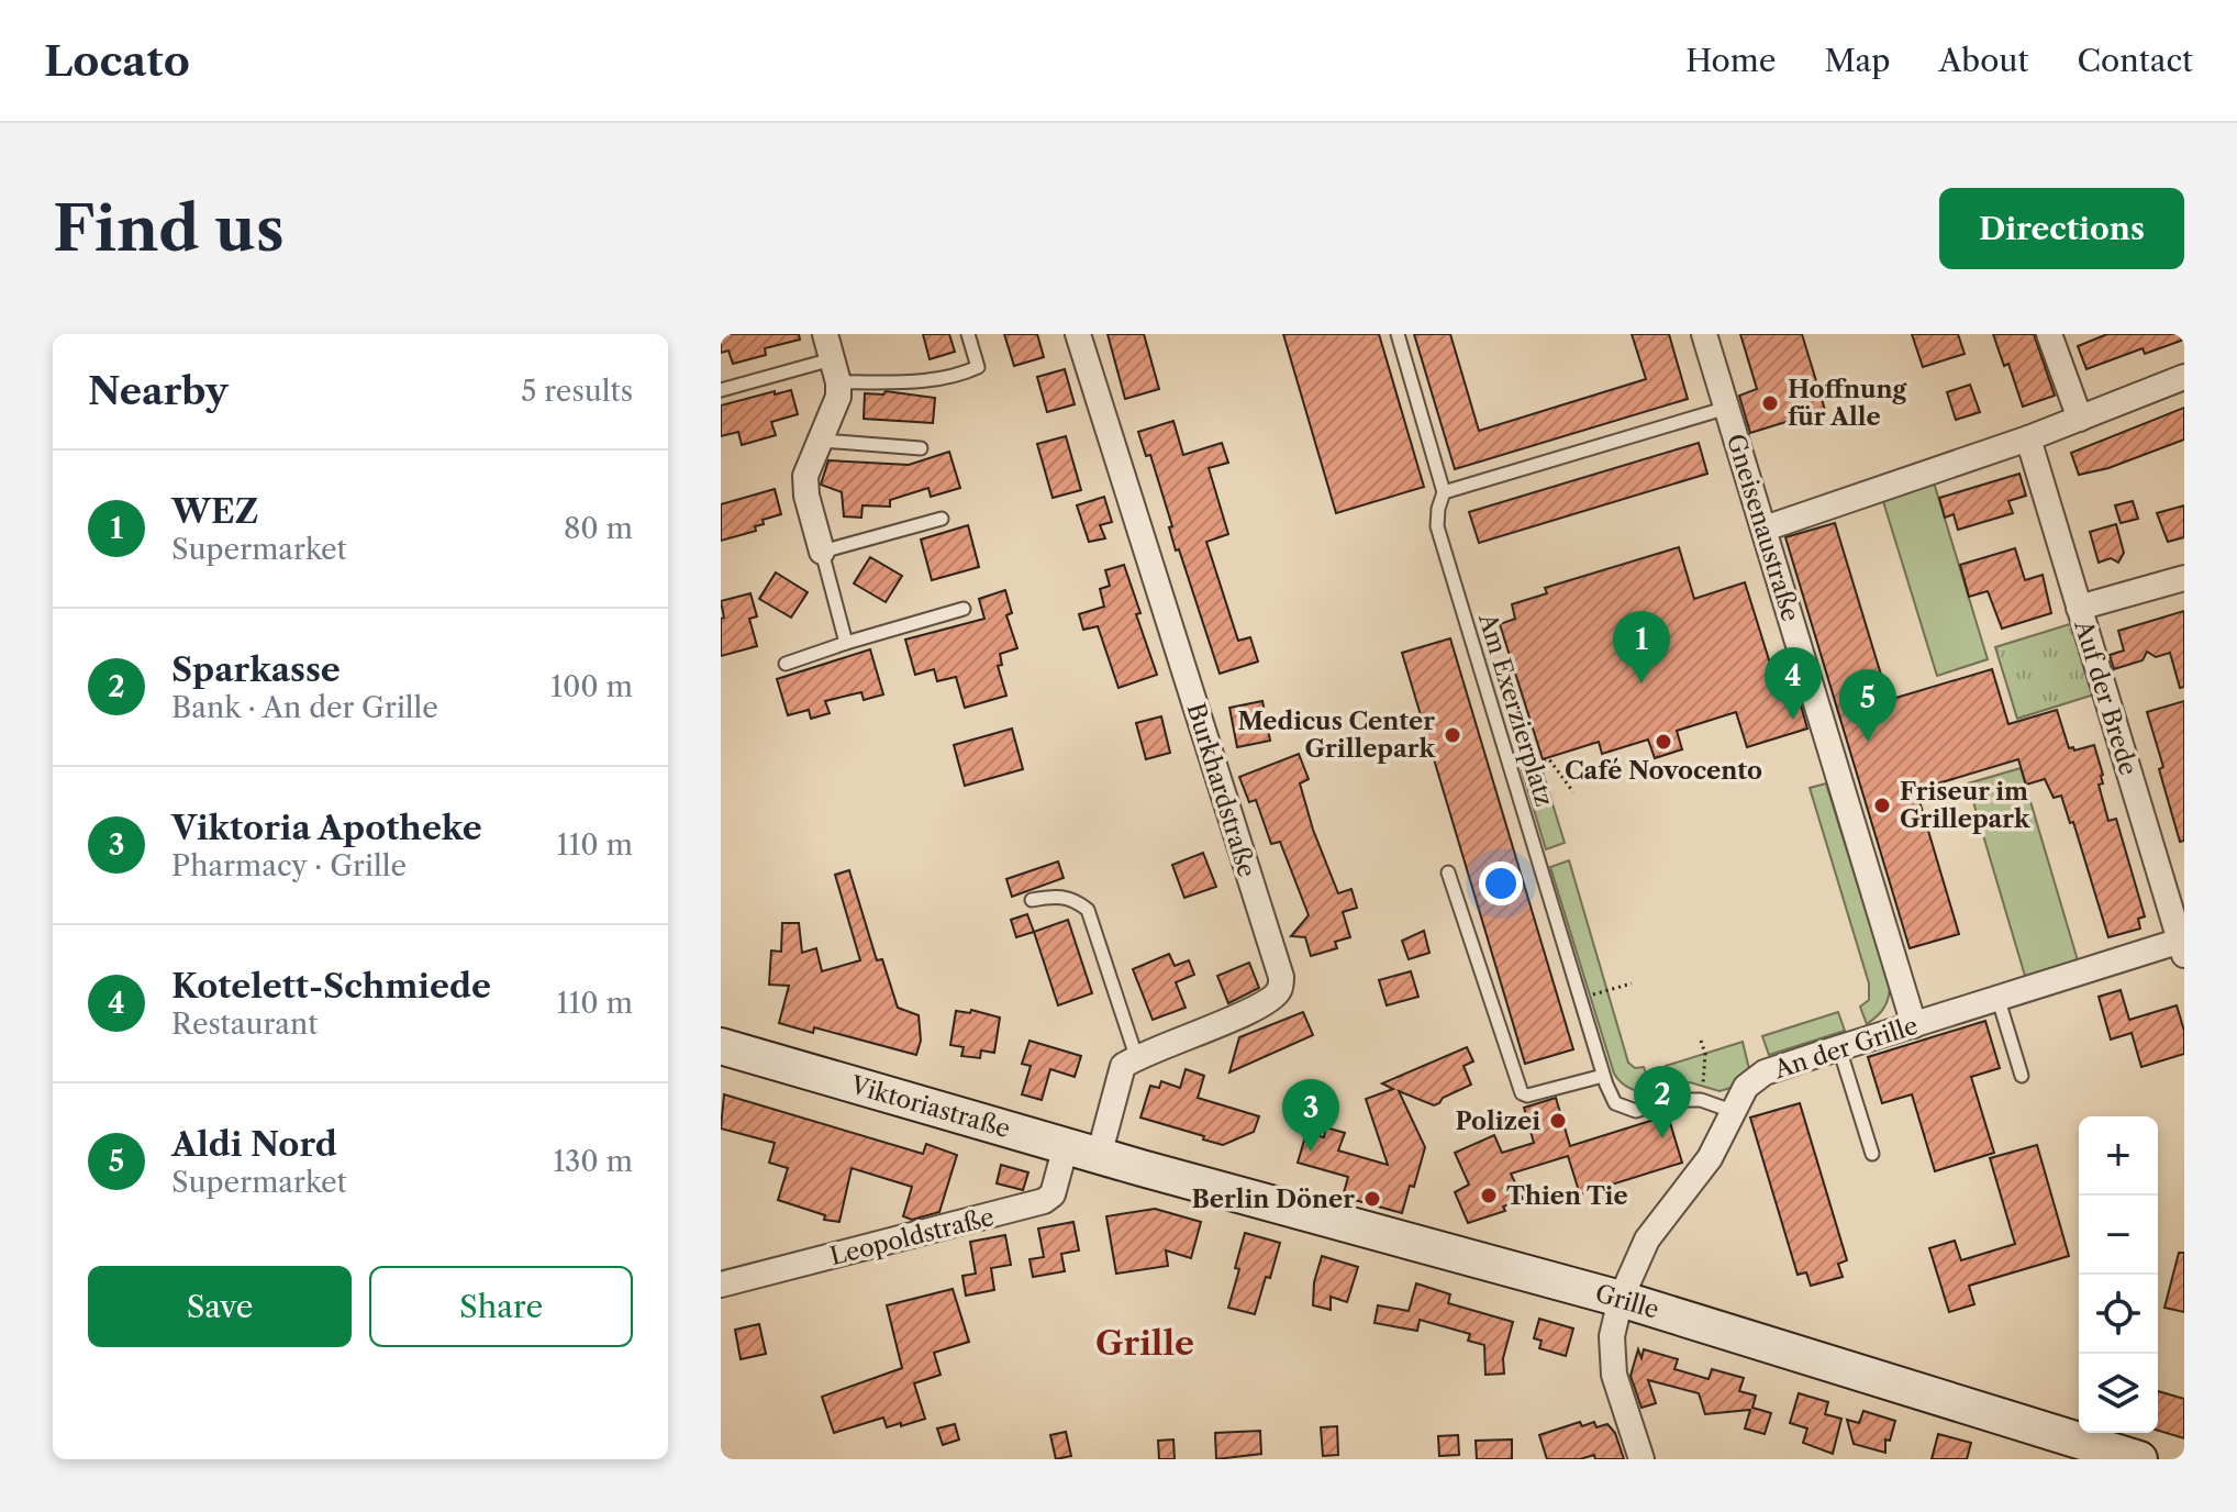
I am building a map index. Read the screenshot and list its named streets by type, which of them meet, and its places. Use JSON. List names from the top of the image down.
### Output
{
  "streets": {
    "main road": ["Viktoriastraße", "Grille"],
    "street": [
      "Gneisenaustraße",
      "Auf der Brede",
      "Burkhardstraße",
      "An der Grille",
      "Leopoldstraße"
    ],
    "lane": ["Am Exerzierplatz"]
  },
  "crossings": [
    ["Gneisenaustraße", "An der Grille"],
    ["Auf der Brede", "An der Grille"],
    ["Am Exerzierplatz", "An der Grille"],
    ["An der Grille", "Grille"],
    ["Viktoriastraße", "Leopoldstraße"],
    ["Viktoriastraße", "Grille"]
  ],
  "districts": ["Grille"],
  "places": [
    "Hoffnung für Alle",
    "Medicus Center Grillepark",
    "Café Novocento",
    "Friseur im Grillepark",
    "Polizei",
    "Thien Tie",
    "Berlin Döner"
  ],
  "page": {
    "header": "Locato",
    "nav": [
      "Home",
      "Map",
      "About",
      "Contact"
    ],
    "buttons": [
      "Directions",
      ["Save", "Share"]
    ],
    "title": "Find us",
    "heading": ["Nearby", "5 results"],
    "list": [
      {
        "mark": "1",
        "name": "WEZ",
        "note": "Supermarket",
        "value": "80 m"
      },
      {
        "mark": "2",
        "name": "Sparkasse",
        "note": "Bank · An der Grille",
        "value": "100 m"
      },
      {
        "mark": "3",
        "name": "Viktoria Apotheke",
        "note": "Pharmacy · Grille",
        "value": "110 m"
      },
      {
        "mark": "4",
        "name": "Kotelett-Schmiede",
        "note": "Restaurant",
        "value": "110 m"
      },
      {
        "mark": "5",
        "name": "Aldi Nord",
        "note": "Supermarket",
        "value": "130 m"
      }
    ],
    "pins": [
      "1",
      "4",
      "5",
      "2",
      "3"
    ],
    "map_buttons": ["+", "−"]
  }
}
